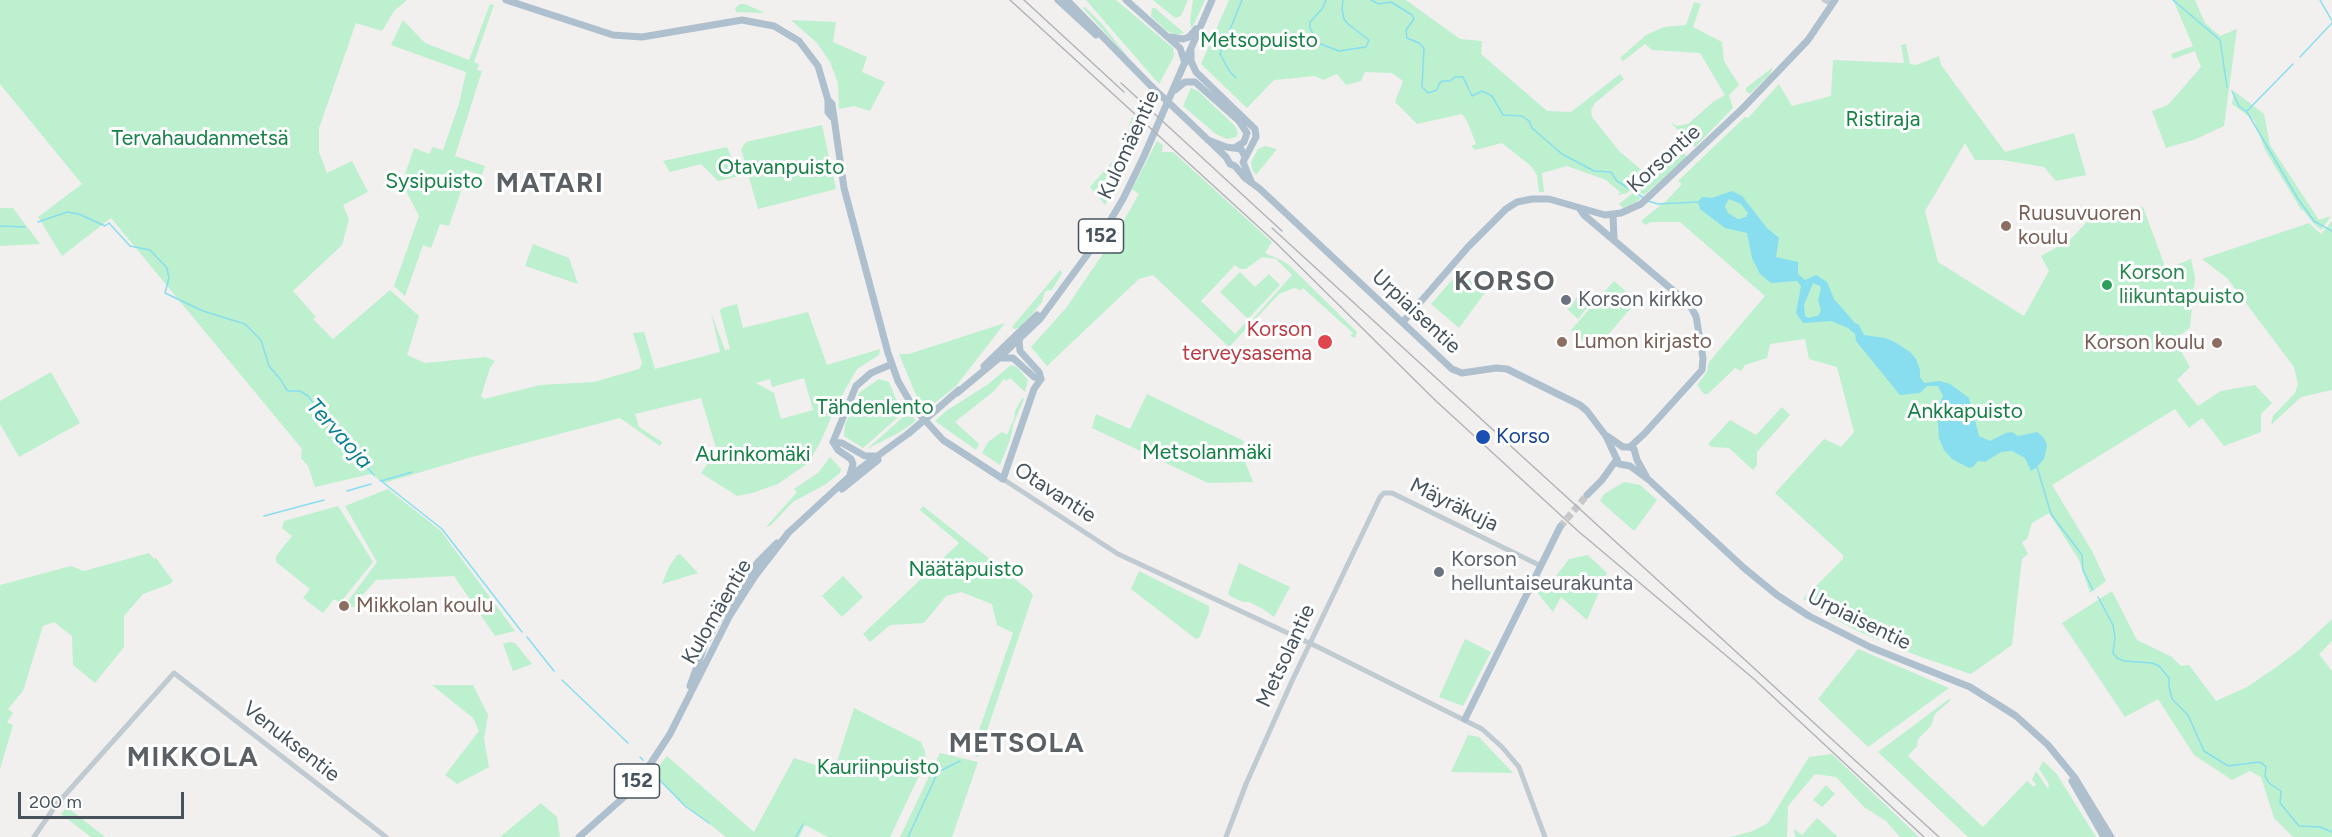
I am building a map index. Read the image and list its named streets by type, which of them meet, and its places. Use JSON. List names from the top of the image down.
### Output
{
  "streets": {
    "main road": [
      "Kulomäentie",
      "Korsontie",
      "152",
      "Urpiaisentie",
      "Otavantie"
    ],
    "street": ["Mäyräkuja", "Metsolantie", "Venuksentie"]
  },
  "crossings": [
    ["Korsontie", "Urpiaisentie"],
    ["Otavantie", "Metsolantie"],
    ["Mäyräkuja", "Metsolantie"]
  ],
  "districts": [
    "MATARI",
    "KORSO",
    "METSOLA",
    "MIKKOLA"
  ],
  "water": ["Tervaoja"],
  "parks": [
    "Metsopuisto",
    "Ristiraja",
    "Tervahaudanmetsä",
    "Otavanpuisto",
    "Sysipuisto",
    "Tähdenlento",
    "Ankkapuisto",
    "Metsolanmäki",
    "Aurinkomäki",
    "Näätäpuisto",
    "Kauriinpuisto"
  ],
  "places": [
    "Ruusuvuoren koulu",
    "Korson liikuntapuisto",
    "Korson kirkko",
    "Korson terveysasema",
    "Lumon kirjasto",
    "Korson koulu",
    "Korso",
    "Korson helluntaiseurakunta",
    "Mikkolan koulu"
  ],
  "scale_bar": "200 m"
}
